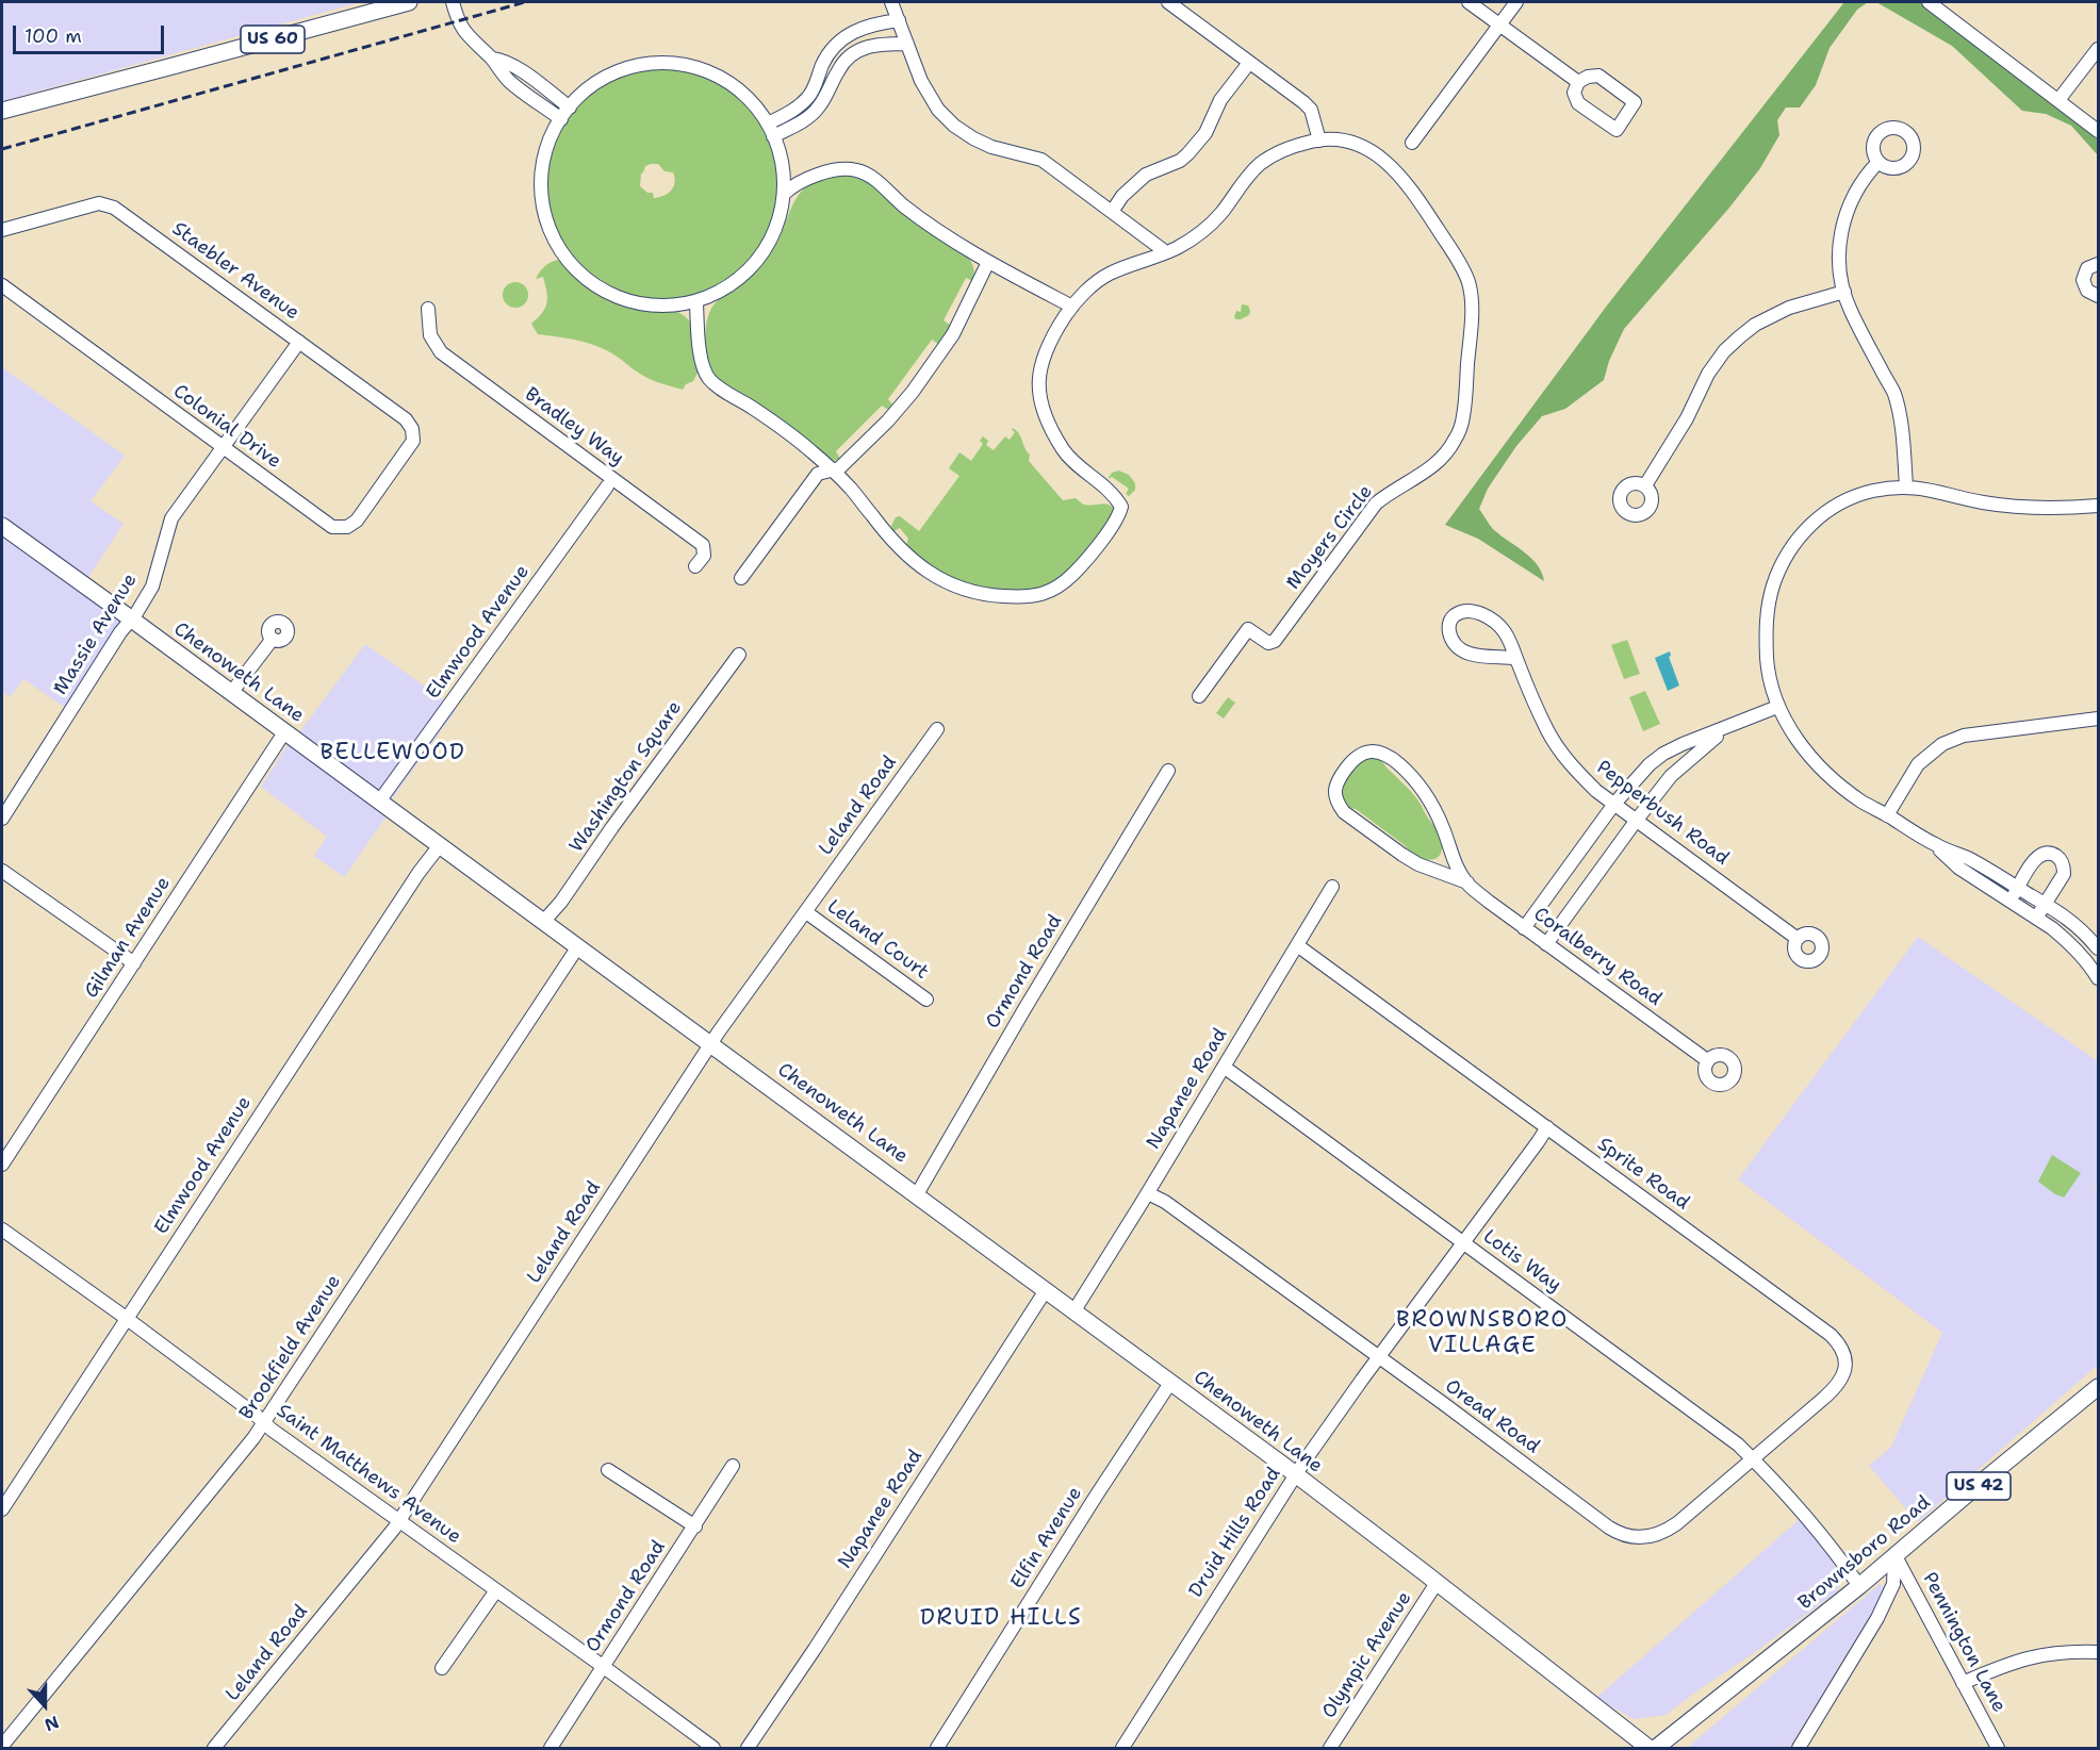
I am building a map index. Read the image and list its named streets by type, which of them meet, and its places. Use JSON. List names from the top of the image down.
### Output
{
  "streets": {
    "main road": [
      "US 60",
      "Chenoweth Lane",
      "US 42",
      "Brownsboro Road"
    ],
    "street": [
      "Staebler Avenue",
      "Colonial Drive",
      "Bradley Way",
      "Moyers Circle",
      "Elmwood Avenue",
      "Massie Avenue",
      "Washington Square",
      "Leland Road",
      "Pepperbush Road",
      "Gilman Avenue",
      "Leland Court",
      "Coralberry Road",
      "Ormond Road",
      "Napanee Road",
      "Sprite Road",
      "Lotis Way",
      "Brookfield Avenue",
      "Oread Road",
      "Saint Matthews Avenue",
      "Druid Hills Road",
      "Elfin Avenue",
      "Pennington Lane",
      "Olympic Avenue"
    ]
  },
  "crossings": [
    ["Staebler Avenue", "Colonial Drive"],
    ["Staebler Avenue", "Massie Avenue"],
    ["Colonial Drive", "Massie Avenue"],
    ["Elmwood Avenue", "Chenoweth Lane"],
    ["Elmwood Avenue", "Saint Matthews Avenue"],
    ["Massie Avenue", "Chenoweth Lane"],
    ["Chenoweth Lane", "Washington Square"],
    ["Chenoweth Lane", "Leland Road"],
    ["Chenoweth Lane", "Gilman Avenue"],
    ["Chenoweth Lane", "Ormond Road"],
    ["Chenoweth Lane", "Napanee Road"],
    ["Chenoweth Lane", "Brookfield Avenue"],
    ["Chenoweth Lane", "Druid Hills Road"],
    ["Chenoweth Lane", "Elfin Avenue"],
    ["Chenoweth Lane", "Olympic Avenue"],
    ["Leland Road", "Leland Court"],
    ["Leland Road", "Saint Matthews Avenue"],
    ["Ormond Road", "Saint Matthews Avenue"],
    ["Napanee Road", "Sprite Road"],
    ["Napanee Road", "Lotis Way"],
    ["Napanee Road", "Oread Road"],
    ["Sprite Road", "Lotis Way"],
    ["Sprite Road", "Oread Road"],
    ["Sprite Road", "Druid Hills Road"],
    ["Lotis Way", "Oread Road"],
    ["Lotis Way", "Druid Hills Road"],
    ["Lotis Way", "Brownsboro Road"],
    ["Brookfield Avenue", "Saint Matthews Avenue"],
    ["Oread Road", "Druid Hills Road"],
    ["Brownsboro Road", "Pennington Lane"]
  ],
  "districts": ["BELLEWOOD", "BROWNSBORO VILLAGE", "DRUID HILLS"],
  "scale_bar": "100 m",
  "north": "bottom"
}
